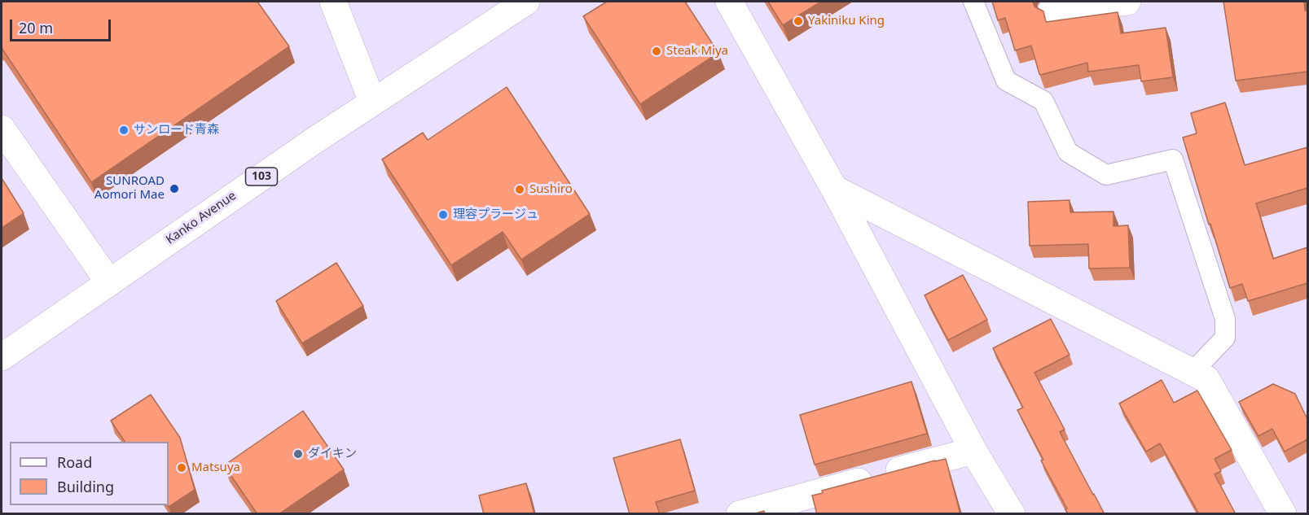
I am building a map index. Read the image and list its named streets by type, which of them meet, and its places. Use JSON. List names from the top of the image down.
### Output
{
  "streets": {
    "main road": ["103", "Kanko Avenue"]
  },
  "places": [
    "Yakiniku King",
    "Steak Miya",
    "サンロード青森",
    "SUNROAD Aomori Mae",
    "Sushiro",
    "理容プラージュ",
    "ダイキン",
    "Matsuya"
  ],
  "legend": ["Road", "Building"],
  "scale_bar": "20 m"
}
